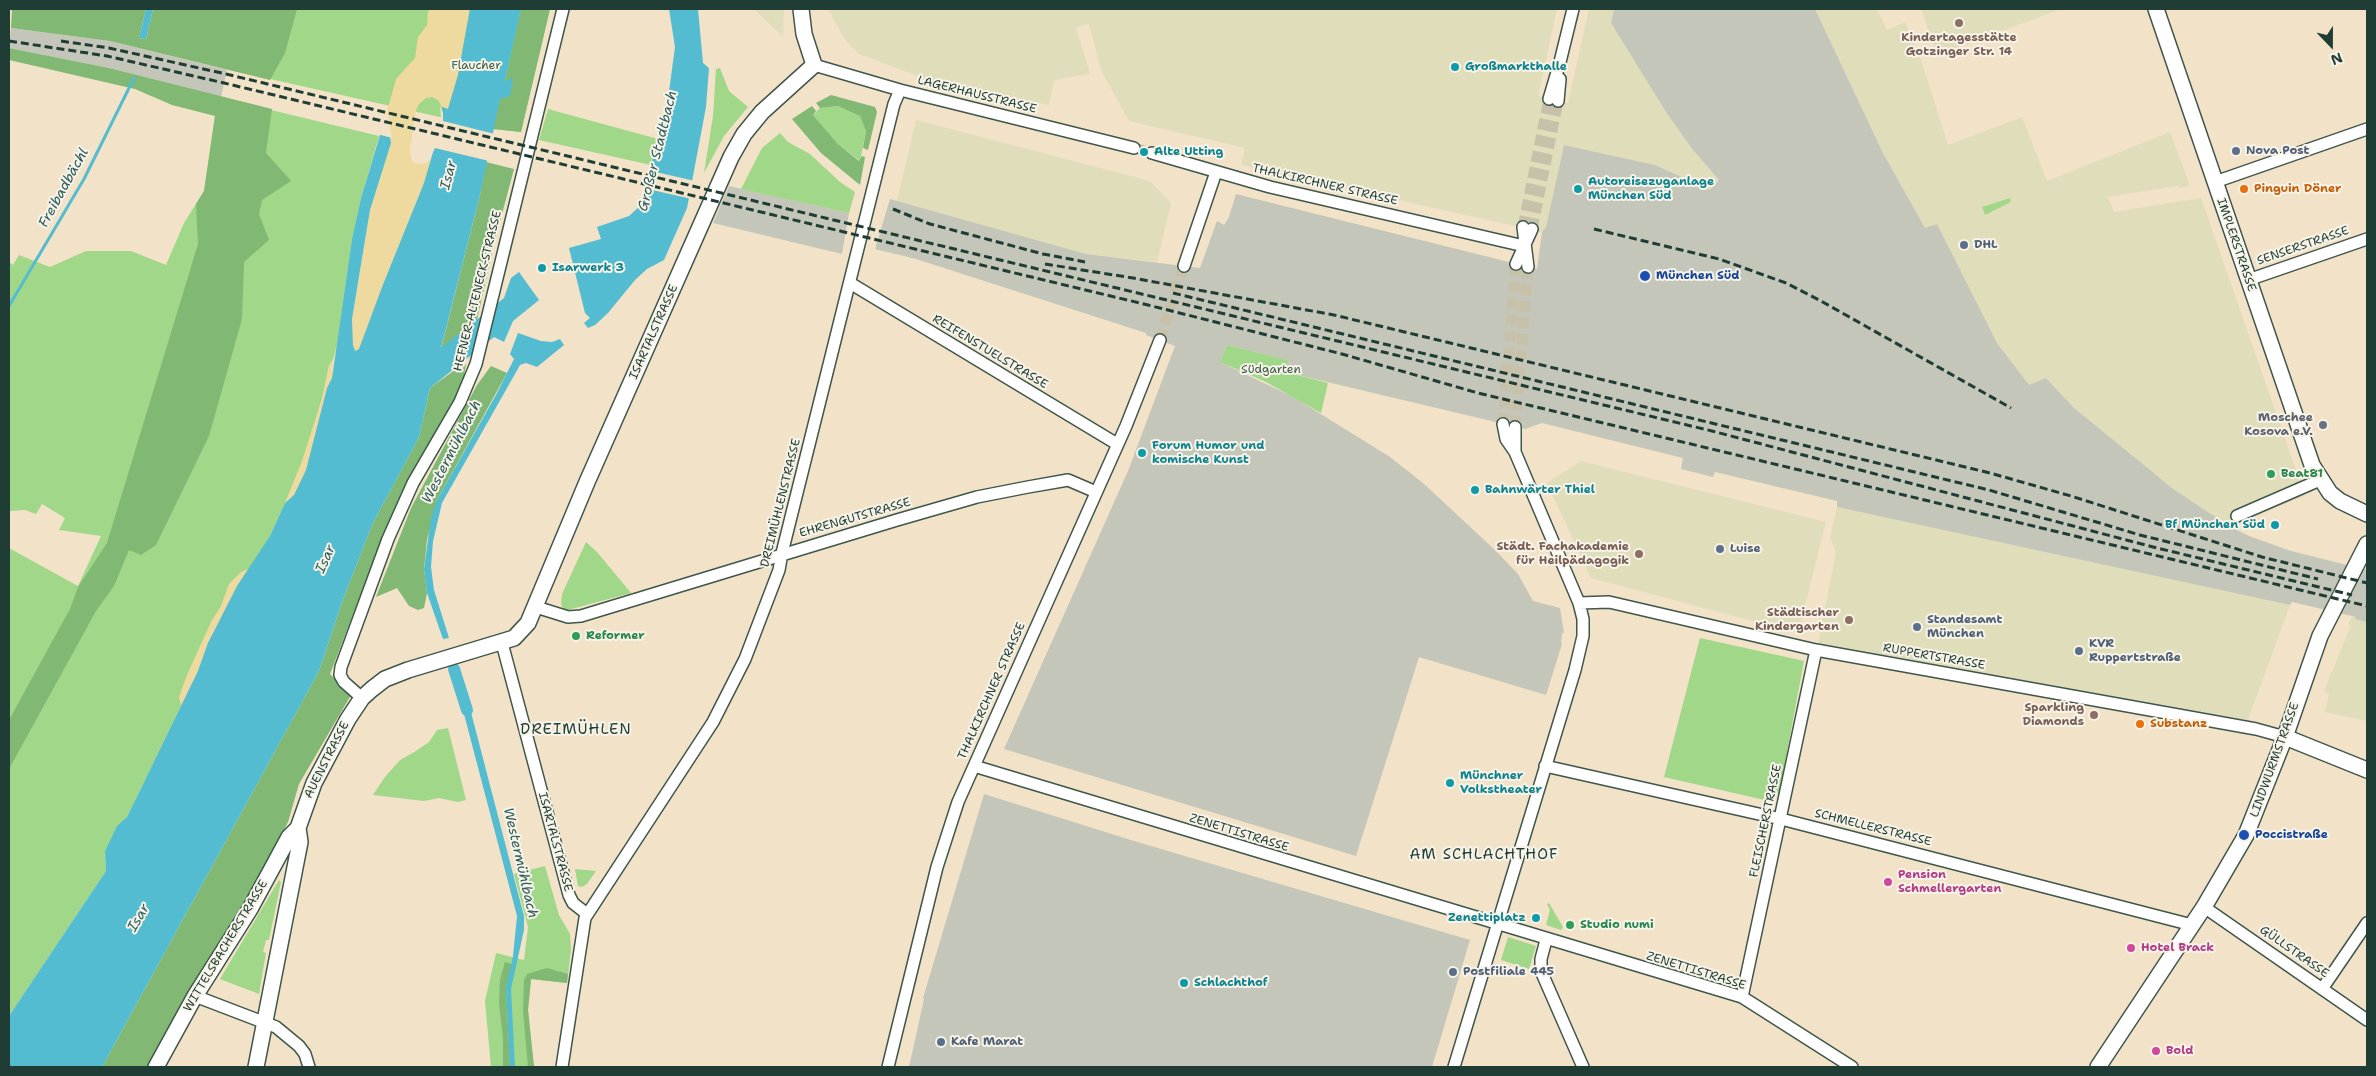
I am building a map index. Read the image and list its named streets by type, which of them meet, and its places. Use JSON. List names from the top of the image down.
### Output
{
  "streets": {
    "main road": [
      "IMPLERSTRASSE",
      "ISARTALSTRASSE",
      "AUENSTRASSE",
      "LINDWURMSTRASSE",
      "WITTELSBACHERSTRASSE"
    ],
    "street": [
      "LAGERHAUSSTRASSE",
      "THALKIRCHNER STRASSE",
      "SENSERSTRASSE",
      "HEFNER-ALTENECK-STRASSE",
      "REIFENSTUELSTRASSE",
      "DREIMÜHLENSTRASSE",
      "EHRENGUTSTRASSE",
      "RUPPERTSTRASSE",
      "FLEISCHERSTRASSE",
      "SCHMELLERSTRASSE",
      "ZENETTISTRASSE",
      "GÜLLSTRASSE"
    ]
  },
  "crossings": [
    ["LAGERHAUSSTRASSE", "ISARTALSTRASSE"],
    ["LAGERHAUSSTRASSE", "DREIMÜHLENSTRASSE"],
    ["THALKIRCHNER STRASSE", "REIFENSTUELSTRASSE"],
    ["THALKIRCHNER STRASSE", "EHRENGUTSTRASSE"],
    ["THALKIRCHNER STRASSE", "ZENETTISTRASSE"],
    ["IMPLERSTRASSE", "SENSERSTRASSE"],
    ["HEFNER-ALTENECK-STRASSE", "AUENSTRASSE"],
    ["ISARTALSTRASSE", "DREIMÜHLENSTRASSE"],
    ["ISARTALSTRASSE", "EHRENGUTSTRASSE"],
    ["ISARTALSTRASSE", "AUENSTRASSE"],
    ["REIFENSTUELSTRASSE", "DREIMÜHLENSTRASSE"],
    ["DREIMÜHLENSTRASSE", "EHRENGUTSTRASSE"],
    ["RUPPERTSTRASSE", "LINDWURMSTRASSE"],
    ["RUPPERTSTRASSE", "FLEISCHERSTRASSE"],
    ["AUENSTRASSE", "WITTELSBACHERSTRASSE"],
    ["LINDWURMSTRASSE", "SCHMELLERSTRASSE"],
    ["LINDWURMSTRASSE", "GÜLLSTRASSE"],
    ["FLEISCHERSTRASSE", "SCHMELLERSTRASSE"],
    ["FLEISCHERSTRASSE", "ZENETTISTRASSE"]
  ],
  "districts": ["DREIMÜHLEN", "AM SCHLACHTHOF"],
  "water": [
    "Großer Stadtbach",
    "Isar",
    "Freibadbächl",
    "Westermühlbach"
  ],
  "parks": ["Flaucher", "Südgarten"],
  "places": [
    "Kindertagesstätte Gotzinger Str. 14",
    "Großmarkthalle",
    "Nova Post",
    "Alte Utting",
    "Autoreisezuganlage München Süd",
    "Pinguin Döner",
    "DHL",
    "Isarwerk 3",
    "München Süd",
    "Moschee Kosova e.V.",
    "Forum Humor und komische Kunst",
    "Beat81",
    "Bahnwärter Thiel",
    "Bf München Süd",
    "Luise",
    "Städt. Fachakademie für Heilpädagogik",
    "Städtischer Kindergarten",
    "Standesamt München",
    "Reformer",
    "KVR Ruppertstraße",
    "Sparkling Diamonds",
    "Substanz",
    "Münchner Volkstheater",
    "Poccistraße",
    "Pension Schmellergarten",
    "Zenettiplatz",
    "Studio numi",
    "Hotel Brack",
    "Postfiliale 445",
    "Schlachthof",
    "Kafe Marat",
    "Bold"
  ],
  "north": "bottom"
}
